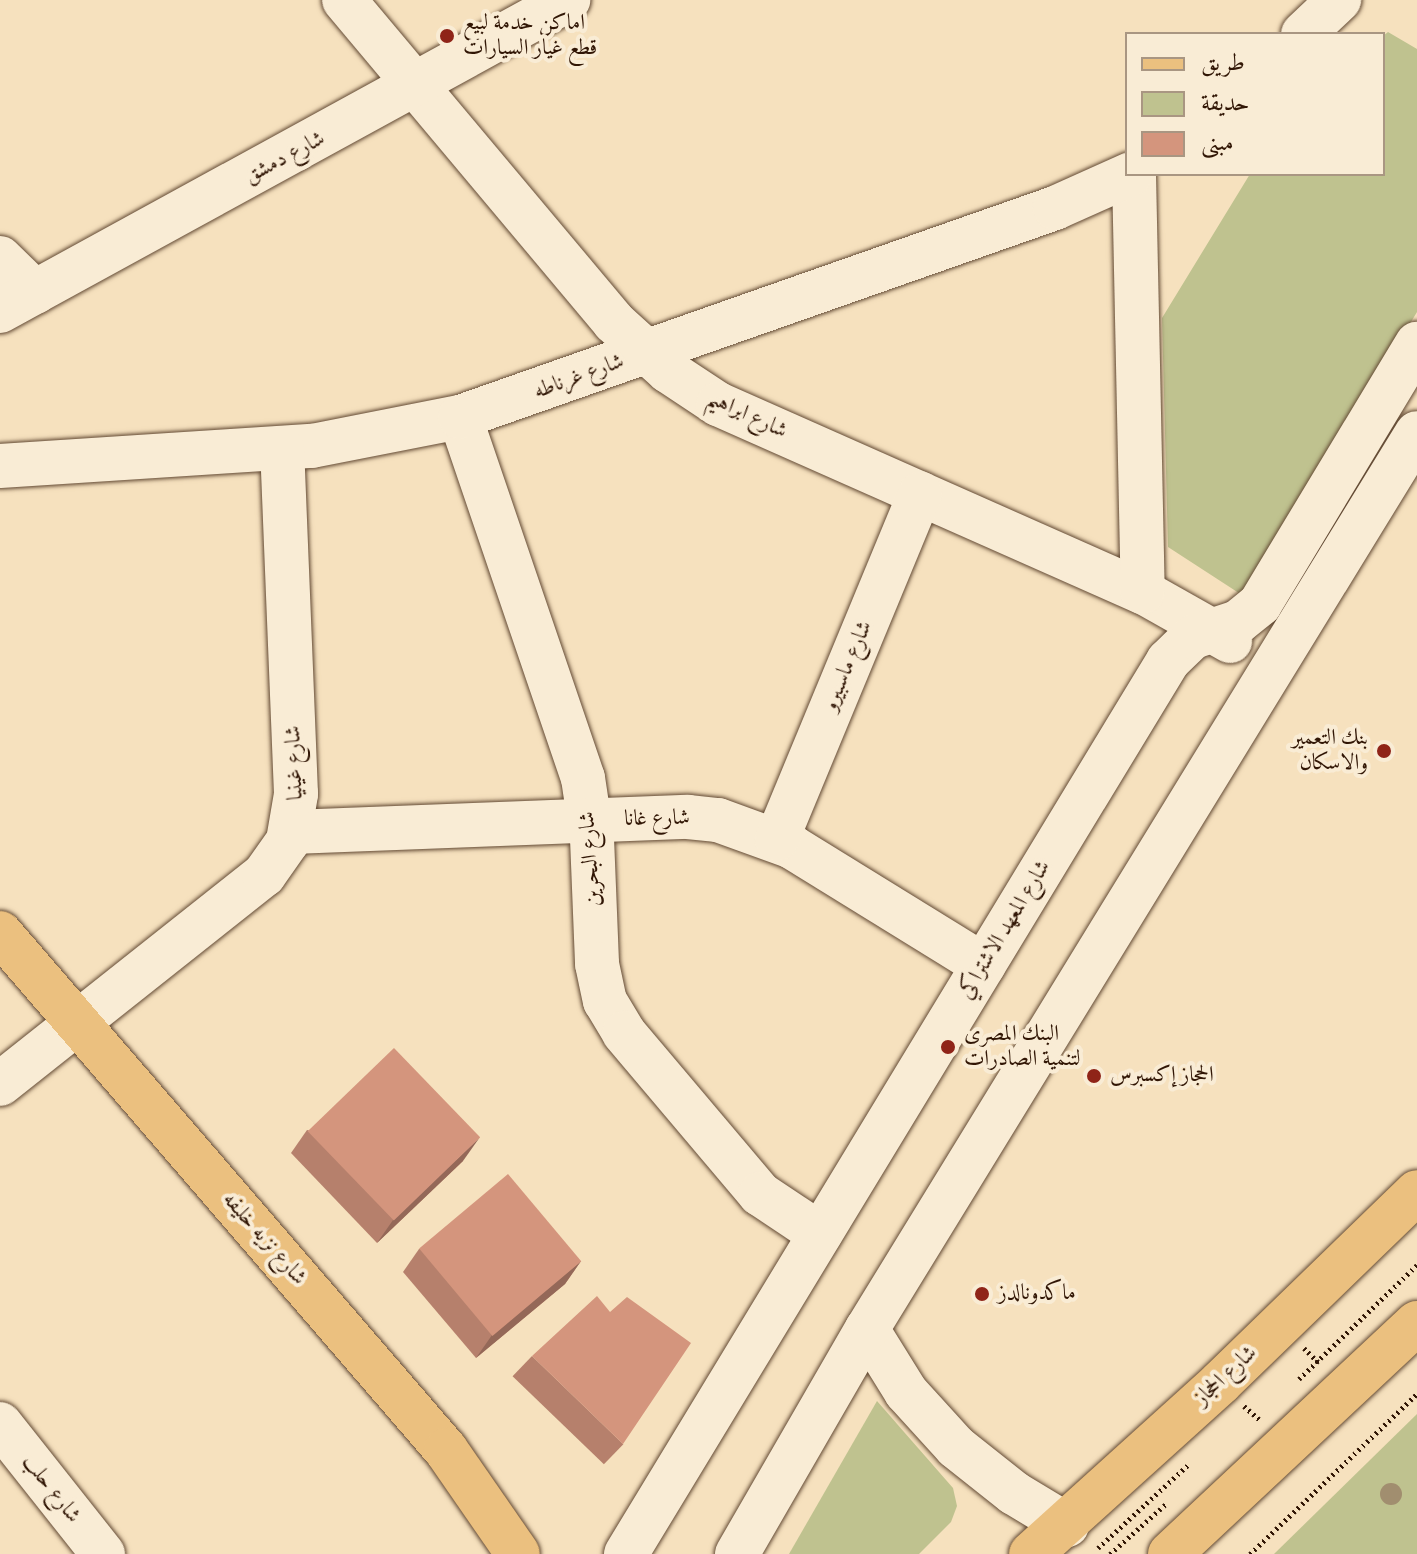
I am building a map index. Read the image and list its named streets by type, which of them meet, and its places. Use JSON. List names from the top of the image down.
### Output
{
  "streets": {
    "main road": ["شارع نزيه خليفه", "شارع الحجاز"],
    "street": [
      "شارع دمشق",
      "شارع غرناطه",
      "شارع ابراهيم",
      "شارع ماسبيرو",
      "شارع غينيا",
      "شارع غانا",
      "شارع البحرين",
      "شارع المعهد الاشتراكي",
      "شارع حلب"
    ]
  },
  "crossings": [
    ["شارع دمشق", "شارع ابراهيم"],
    ["شارع غرناطه", "شارع ابراهيم"],
    ["شارع غرناطه", "شارع غينيا"],
    ["شارع غرناطه", "شارع البحرين"],
    ["شارع ابراهيم", "شارع ماسبيرو"],
    ["شارع ابراهيم", "شارع المعهد الاشتراكي"],
    ["شارع ماسبيرو", "شارع غانا"],
    ["شارع غينيا", "شارع غانا"],
    ["شارع غينيا", "شارع نزيه خليفه"],
    ["شارع غانا", "شارع البحرين"],
    ["شارع غانا", "شارع المعهد الاشتراكي"],
    ["شارع البحرين", "شارع المعهد الاشتراكي"]
  ],
  "places": [
    "اماكن خدمة لبيع قطع غيار السيارات",
    "بنك التعمير والاسكان",
    "البنك المصرى لتنمية الصادرات",
    "الحجاز إكسبرس",
    "ماكدونالدز"
  ],
  "legend": ["طريق", "حديقة", "مبنى"]
}
